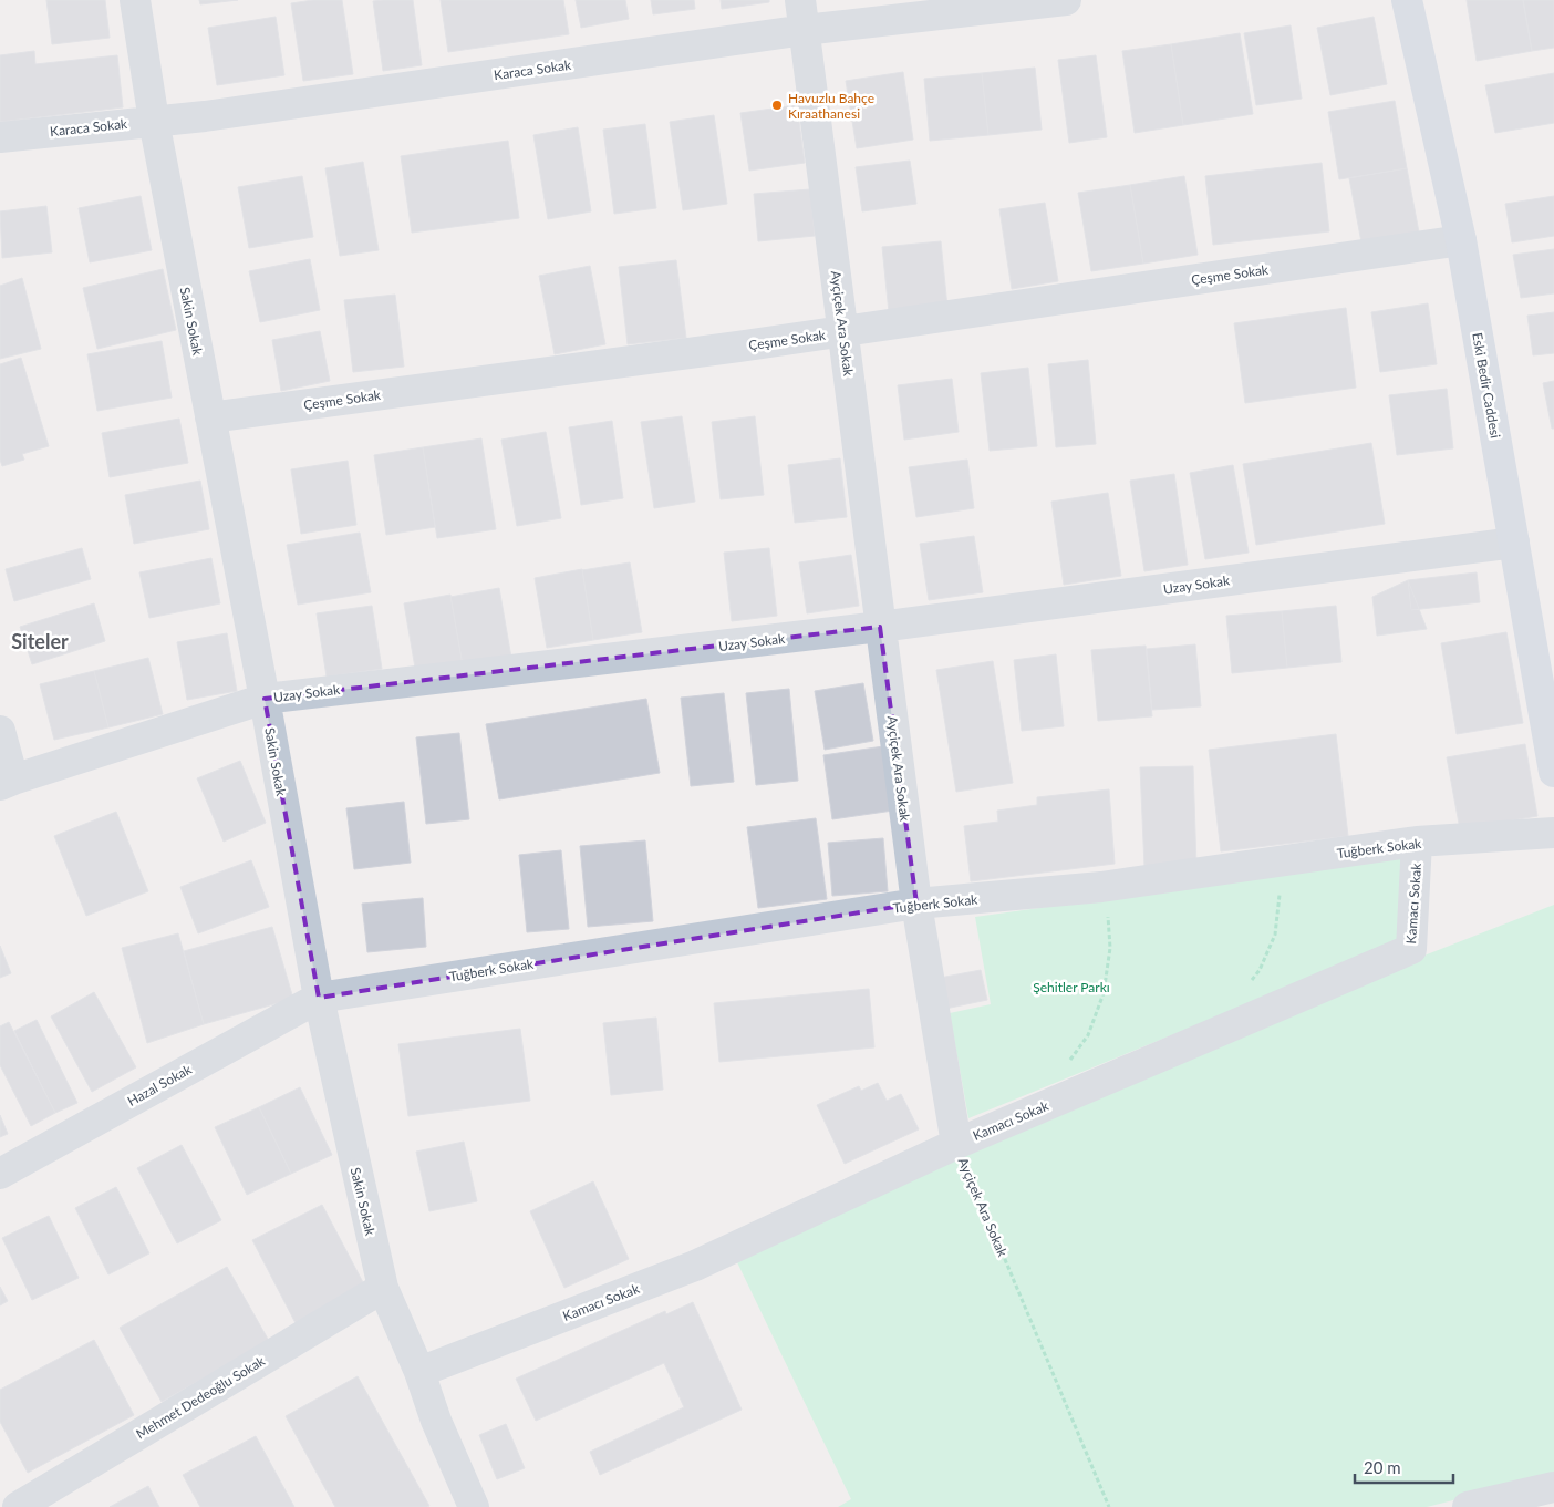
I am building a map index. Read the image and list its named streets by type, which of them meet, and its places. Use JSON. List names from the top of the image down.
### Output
{
  "streets": {
    "main road": ["Eski Bedir Caddesi"],
    "street": [
      "Karaca Sokak",
      "Çeşme Sokak",
      "Sakin Sokak",
      "Ayçiçek Ara Sokak",
      "Uzay Sokak",
      "Tuğberk Sokak",
      "Kamacı Sokak",
      "Hazal Sokak",
      "Mehmet Dedeoğlu Sokak"
    ]
  },
  "crossings": [
    ["Karaca Sokak", "Sakin Sokak"],
    ["Karaca Sokak", "Ayçiçek Ara Sokak"],
    ["Çeşme Sokak", "Sakin Sokak"],
    ["Çeşme Sokak", "Ayçiçek Ara Sokak"],
    ["Çeşme Sokak", "Eski Bedir Caddesi"],
    ["Sakin Sokak", "Uzay Sokak"],
    ["Sakin Sokak", "Tuğberk Sokak"],
    ["Sakin Sokak", "Kamacı Sokak"],
    ["Sakin Sokak", "Hazal Sokak"],
    ["Sakin Sokak", "Mehmet Dedeoğlu Sokak"],
    ["Ayçiçek Ara Sokak", "Uzay Sokak"],
    ["Ayçiçek Ara Sokak", "Tuğberk Sokak"],
    ["Ayçiçek Ara Sokak", "Kamacı Sokak"],
    ["Eski Bedir Caddesi", "Uzay Sokak"],
    ["Tuğberk Sokak", "Kamacı Sokak"],
    ["Tuğberk Sokak", "Hazal Sokak"]
  ],
  "districts": ["Siteler"],
  "parks": ["Şehitler Parkı"],
  "places": ["Havuzlu Bahçe Kıraathanesi"],
  "scale_bar": "20 m"
}
